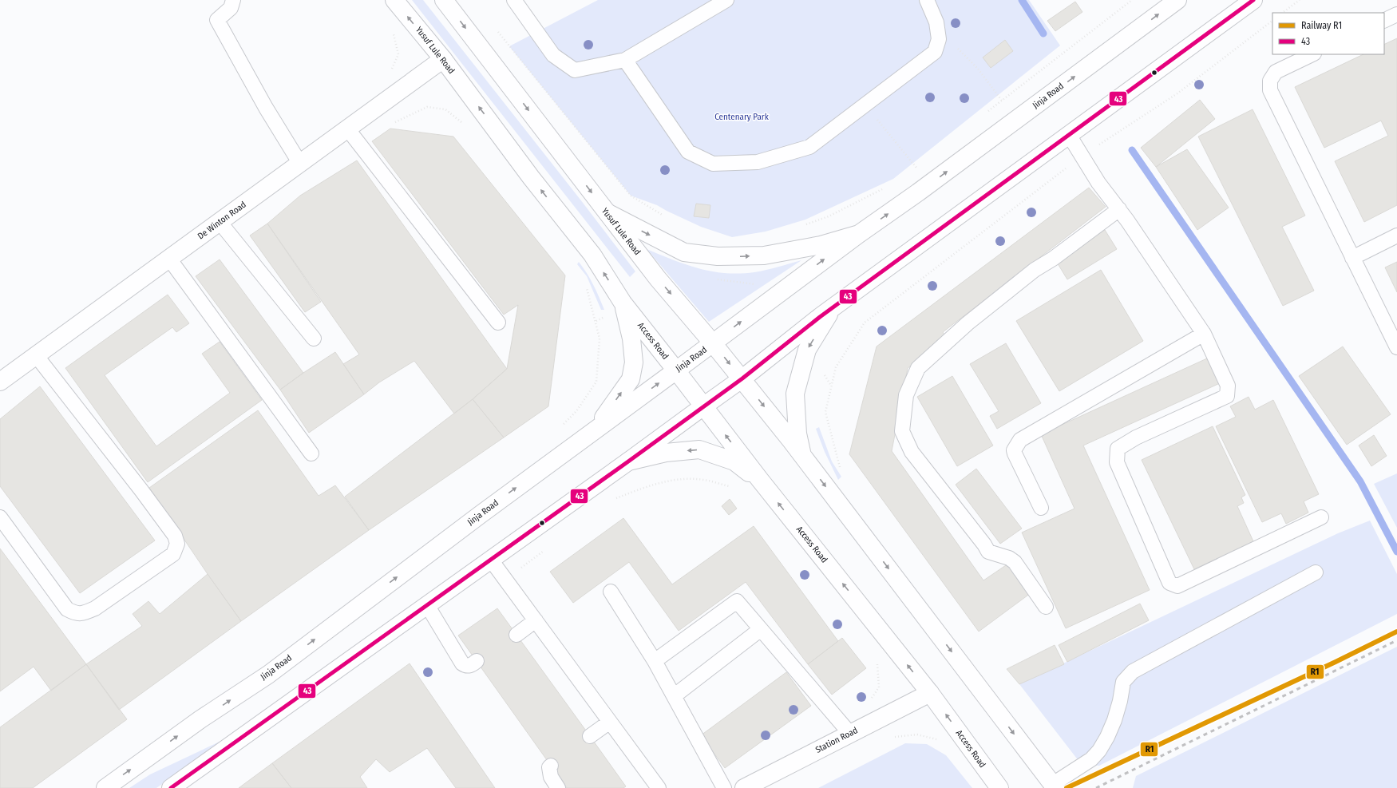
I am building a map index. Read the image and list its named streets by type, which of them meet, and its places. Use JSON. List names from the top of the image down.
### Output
{
  "streets": {
    "main road": [
      "Yusuf Lule Road",
      "Jinja Road",
      "De Winton Road",
      "Access Road",
      "Station Road"
    ]
  },
  "crossings": [
    ["Yusuf Lule Road", "Jinja Road"],
    ["Yusuf Lule Road", "De Winton Road"],
    ["Yusuf Lule Road", "Access Road"],
    ["Jinja Road", "Access Road"],
    ["Access Road", "Station Road"]
  ],
  "parks": ["Centenary Park"],
  "lines": ["transit line 43", "rail line R1"],
  "legend": ["Railway R1", "43"]
}
